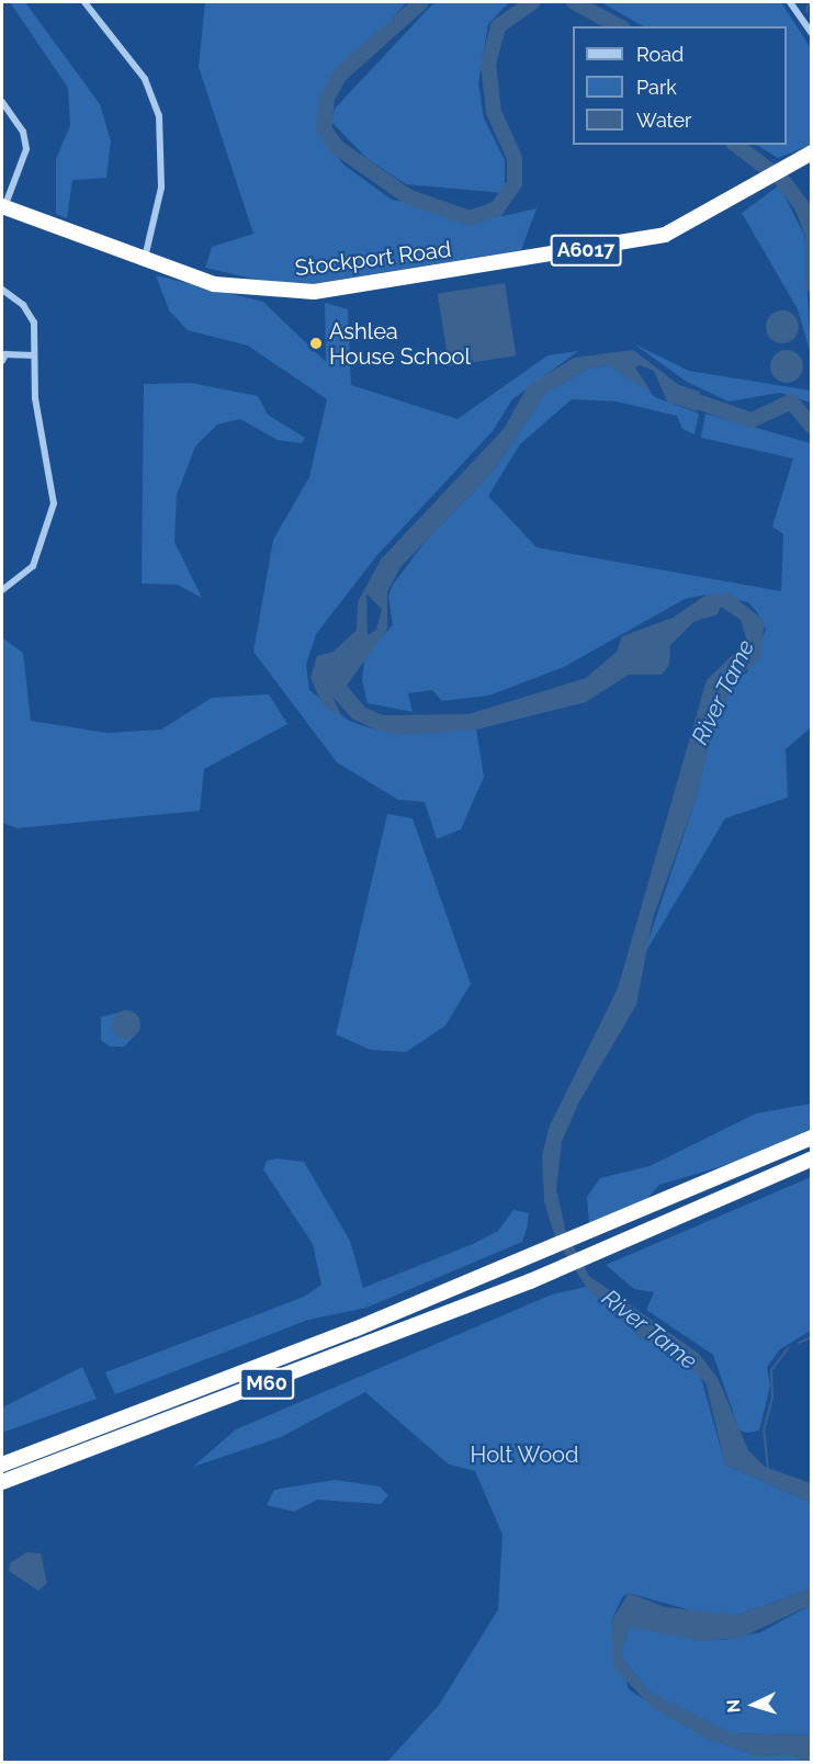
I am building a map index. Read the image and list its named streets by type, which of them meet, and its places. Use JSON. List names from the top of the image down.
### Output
{
  "streets": {
    "highway": ["A6017", "Stockport Road", "M60"]
  },
  "water": ["River Tame"],
  "parks": ["Holt Wood"],
  "places": ["Ashlea House School"],
  "legend": ["Road", "Park", "Water"],
  "north": "left"
}
